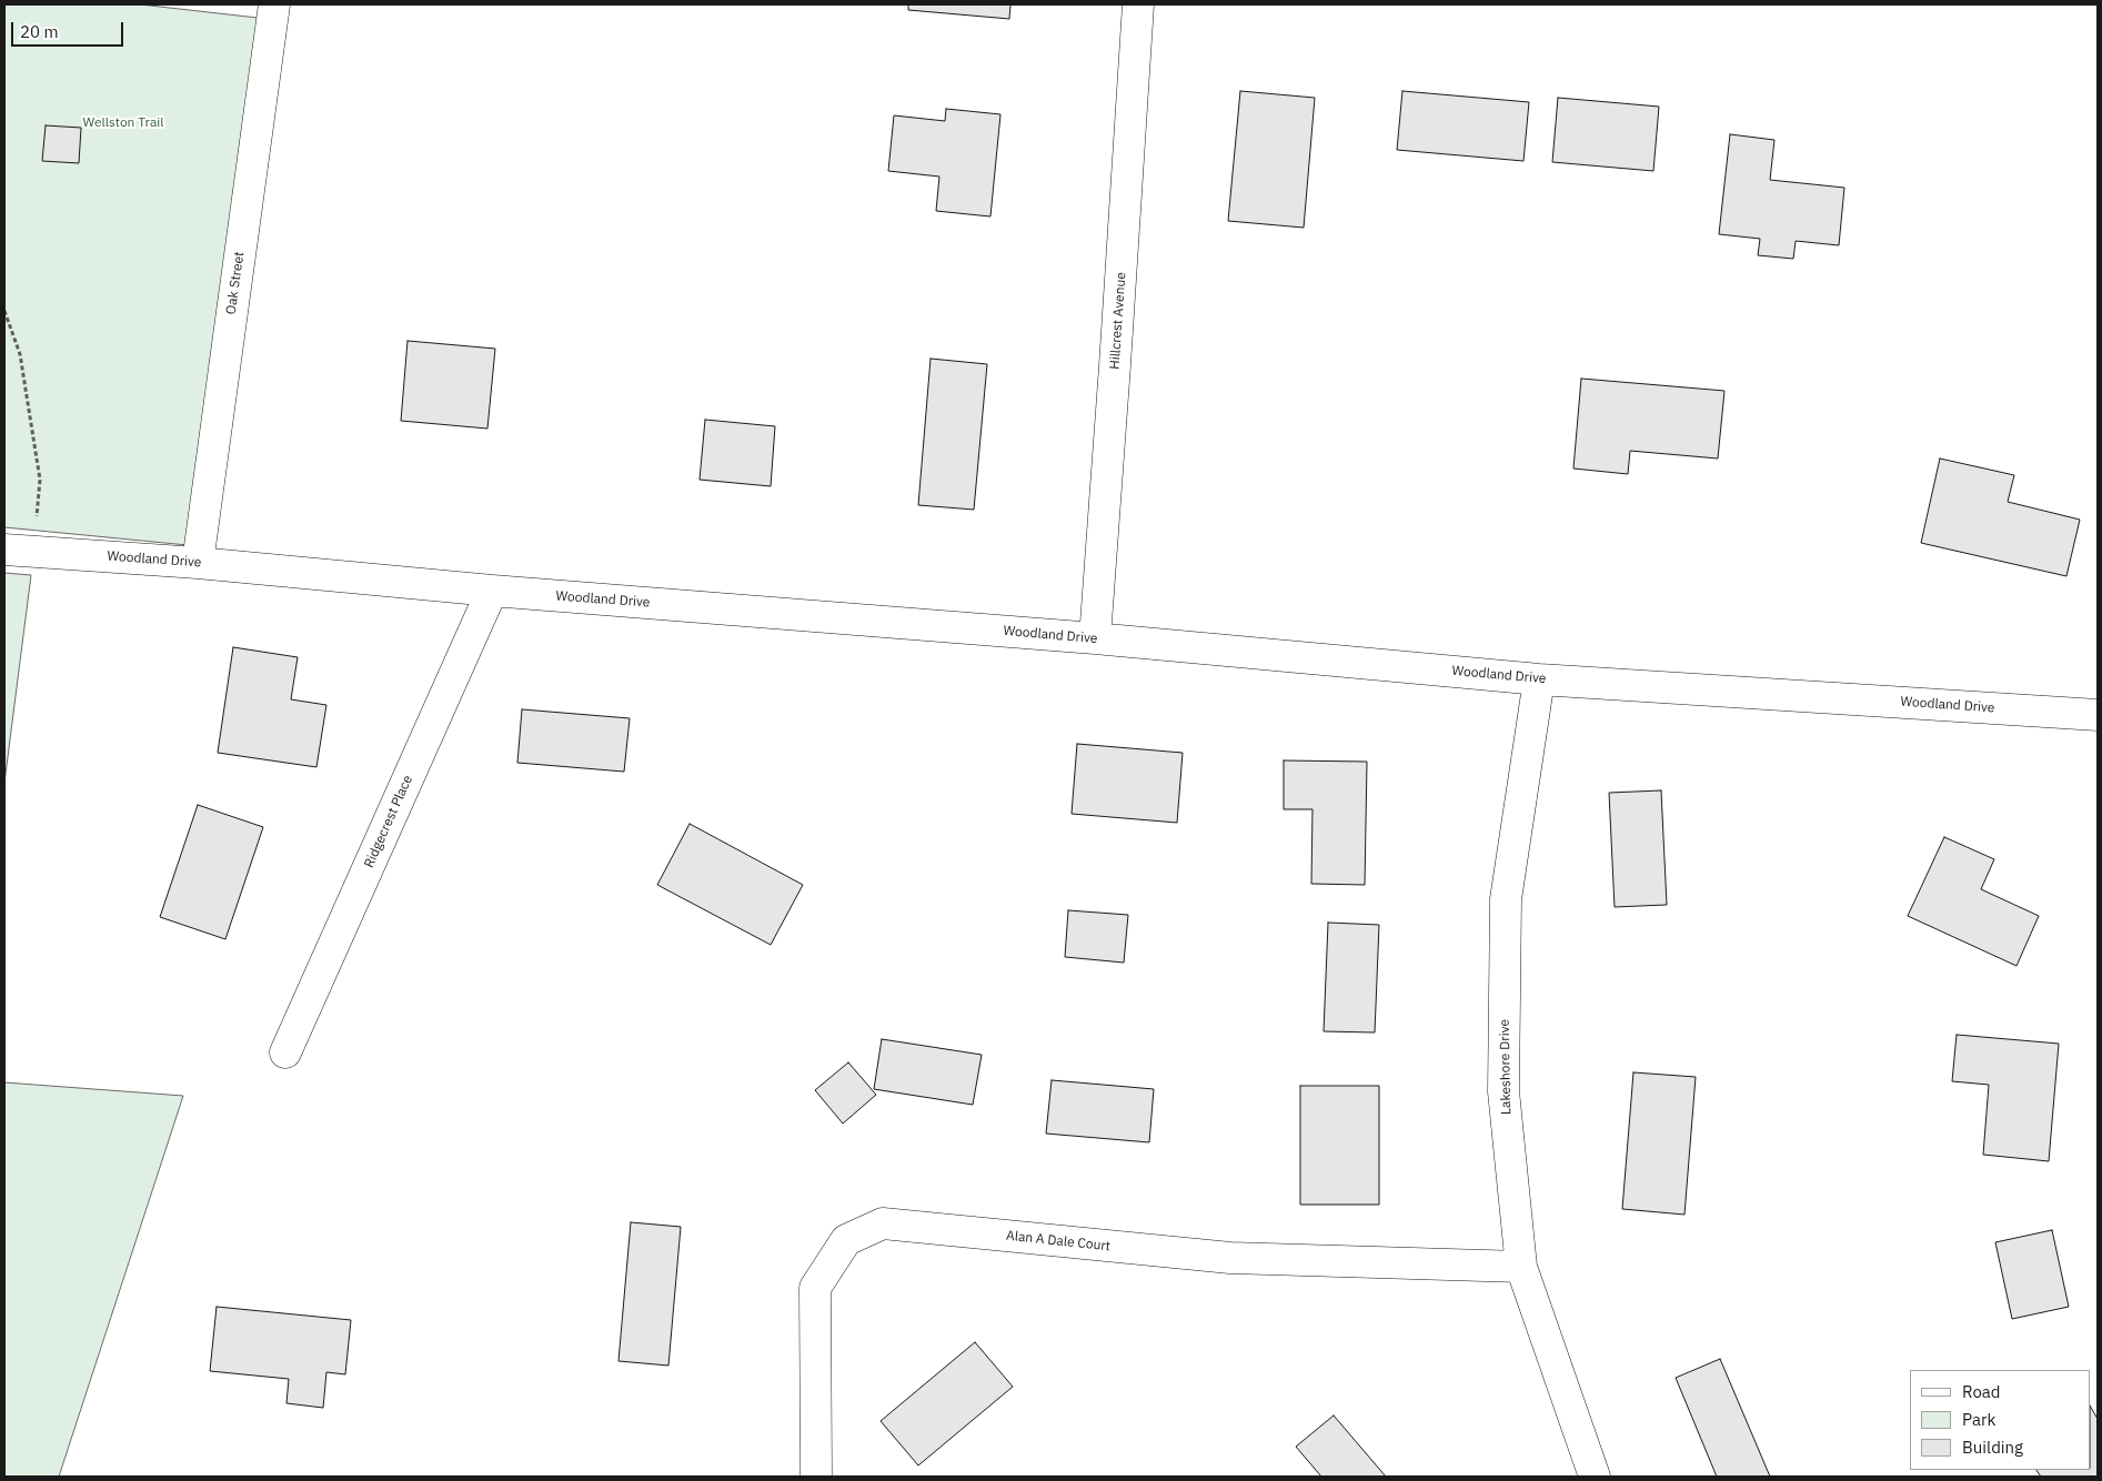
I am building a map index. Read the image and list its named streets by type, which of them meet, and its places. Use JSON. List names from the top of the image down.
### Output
{
  "streets": {
    "street": [
      "Oak Street",
      "Hillcrest Avenue",
      "Woodland Drive",
      "Ridgecrest Place",
      "Lakeshore Drive",
      "Alan A Dale Court"
    ]
  },
  "crossings": [
    ["Oak Street", "Woodland Drive"],
    ["Hillcrest Avenue", "Woodland Drive"],
    ["Woodland Drive", "Ridgecrest Place"],
    ["Woodland Drive", "Lakeshore Drive"],
    ["Lakeshore Drive", "Alan A Dale Court"]
  ],
  "parks": ["Wellston Trail"],
  "legend": ["Road", "Park", "Building"],
  "scale_bar": "20 m"
}
